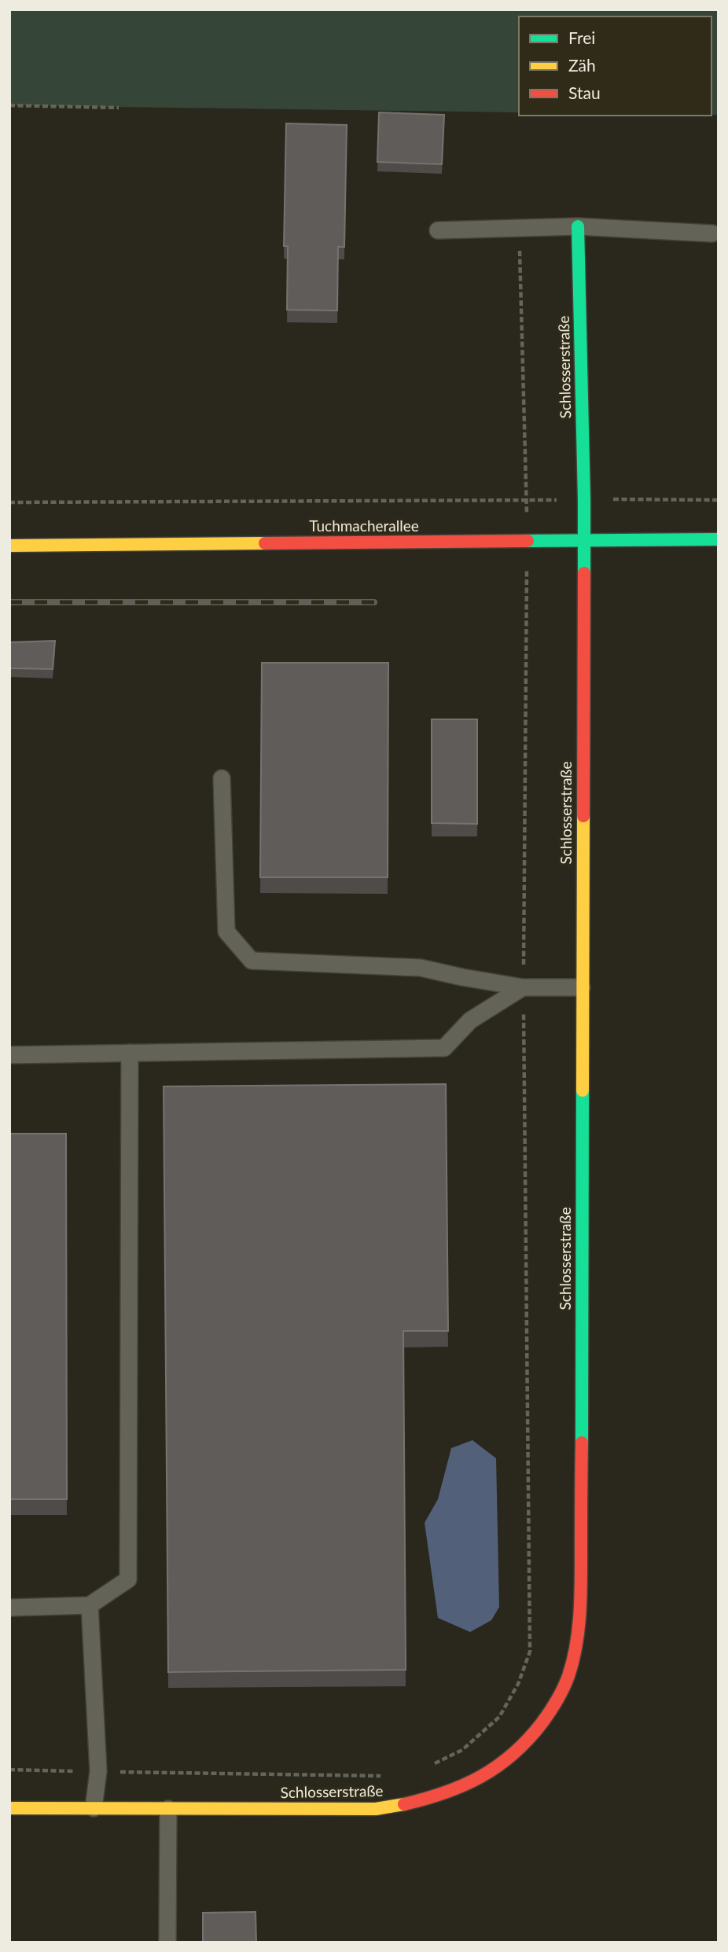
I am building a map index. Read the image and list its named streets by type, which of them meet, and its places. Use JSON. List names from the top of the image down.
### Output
{
  "streets": {
    "street": ["Schlosserstraße", "Tuchmacherallee"]
  },
  "crossings": [
    ["Schlosserstraße", "Tuchmacherallee"]
  ],
  "legend": ["Frei", "Zäh", "Stau"]
}
